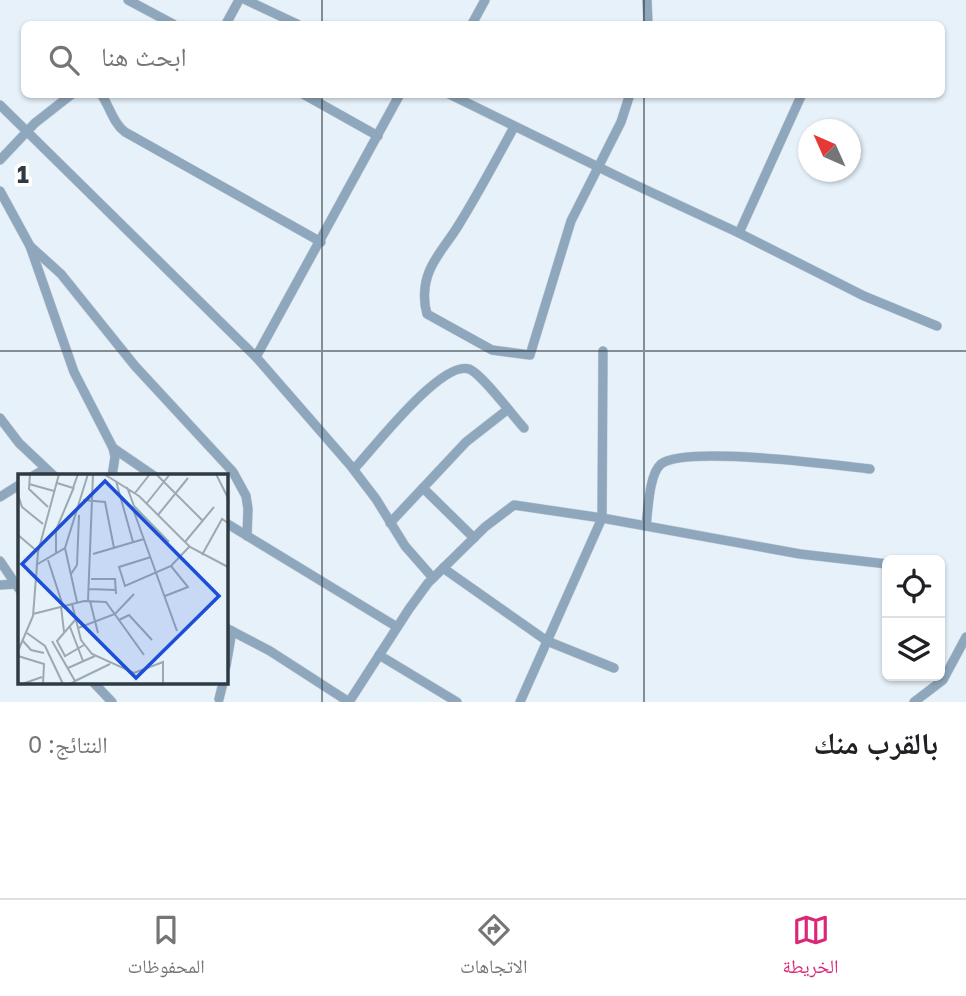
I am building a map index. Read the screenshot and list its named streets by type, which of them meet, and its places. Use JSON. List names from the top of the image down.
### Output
{
  "north": "top left",
  "page": {
    "search": "ابحث هنا",
    "heading": ["بالقرب منك", "النتائج: 0"],
    "nav": ["الخريطة", "الاتجاهات", "المحفوظات"]
  },
  "grid": {
    "rows": ["1"]
  }
}
